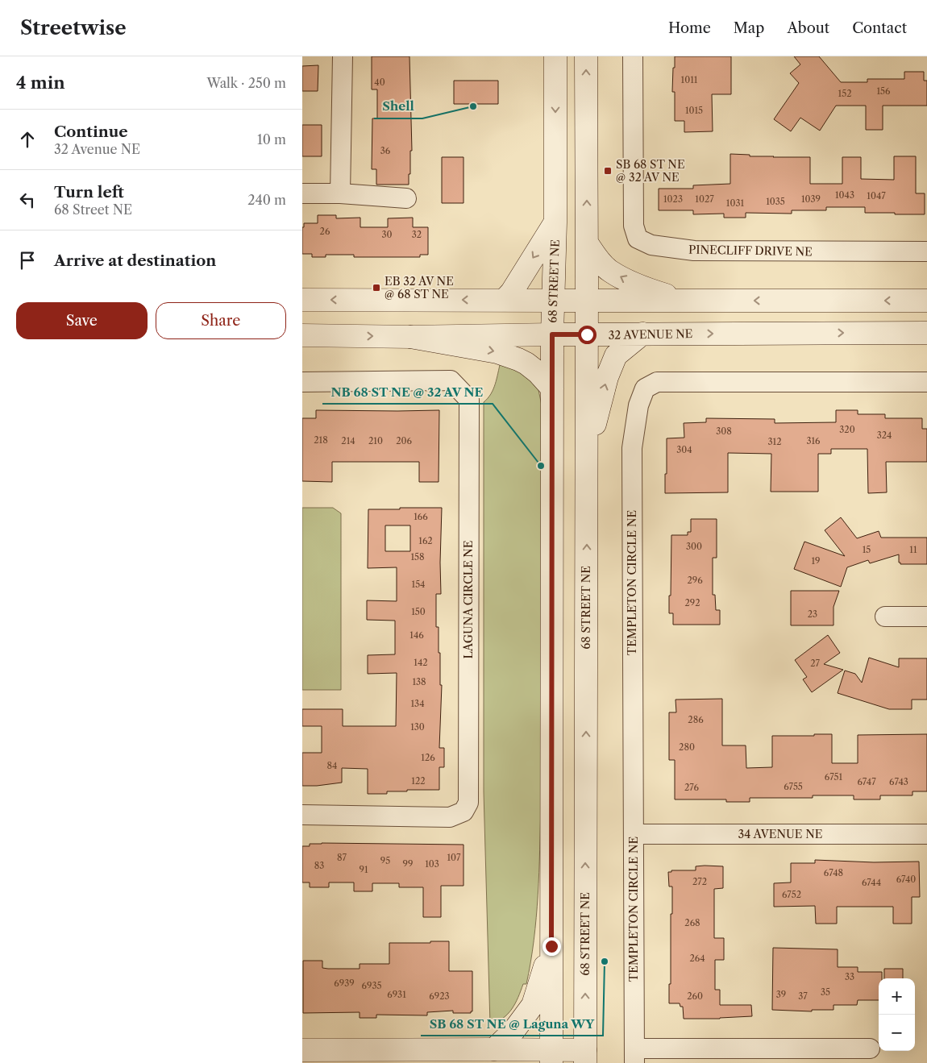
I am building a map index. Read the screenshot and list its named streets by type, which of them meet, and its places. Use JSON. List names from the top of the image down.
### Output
{
  "streets": {
    "main road": ["68 STREET NE", "32 AVENUE NE"],
    "street": [
      "PINECLIFF DRIVE NE",
      "TEMPLETON CIRCLE NE",
      "LAGUNA CIRCLE NE",
      "34 AVENUE NE"
    ]
  },
  "crossings": [
    ["68 STREET NE", "32 AVENUE NE"],
    ["TEMPLETON CIRCLE NE", "34 AVENUE NE"]
  ],
  "places": {
    "other": ["Shell", "NB 68 ST NE @ 32 AV NE", "SB 68 ST NE @ Laguna WY"],
    "transit": ["SB 68 ST NE @ 32 AV NE", "EB 32 AV NE @ 68 ST NE"]
  },
  "house_numbers": [
    "1011",
    "40",
    "156",
    "152",
    "1015",
    "36",
    "1043",
    "1047",
    "1023",
    "1027",
    "1039",
    "1035",
    "1031",
    "26",
    "30",
    "32",
    "320",
    "308",
    "324",
    "218",
    "214",
    "210",
    "206",
    "316",
    "312",
    "304",
    "166",
    "162",
    "300",
    "15",
    "11",
    "158",
    "19",
    "296",
    "154",
    "292",
    "150",
    "23",
    "146",
    "142",
    "27",
    "138",
    "134",
    "286",
    "130",
    "280",
    "126",
    "84",
    "6751",
    "122",
    "6747",
    "6743",
    "6755",
    "276",
    "87",
    "107",
    "95",
    "99",
    "103",
    "83",
    "91",
    "6748",
    "6740",
    "272",
    "6744",
    "6752",
    "268",
    "264",
    "33",
    "6939",
    "6935",
    "35",
    "6931",
    "39",
    "6923",
    "260",
    "37"
  ],
  "page": {
    "header": "Streetwise",
    "nav": [
      "Home",
      "Map",
      "About",
      "Contact"
    ],
    "heading": ["4 min", "Walk · 250 m"],
    "list": [
      ["Continue", "32 Avenue NE", "10 m"],
      ["Turn left", "68 Street NE", "240 m"],
      "Arrive at destination"
    ],
    "buttons": ["Save", "Share"],
    "map_buttons": ["+", "−"]
  }
}
